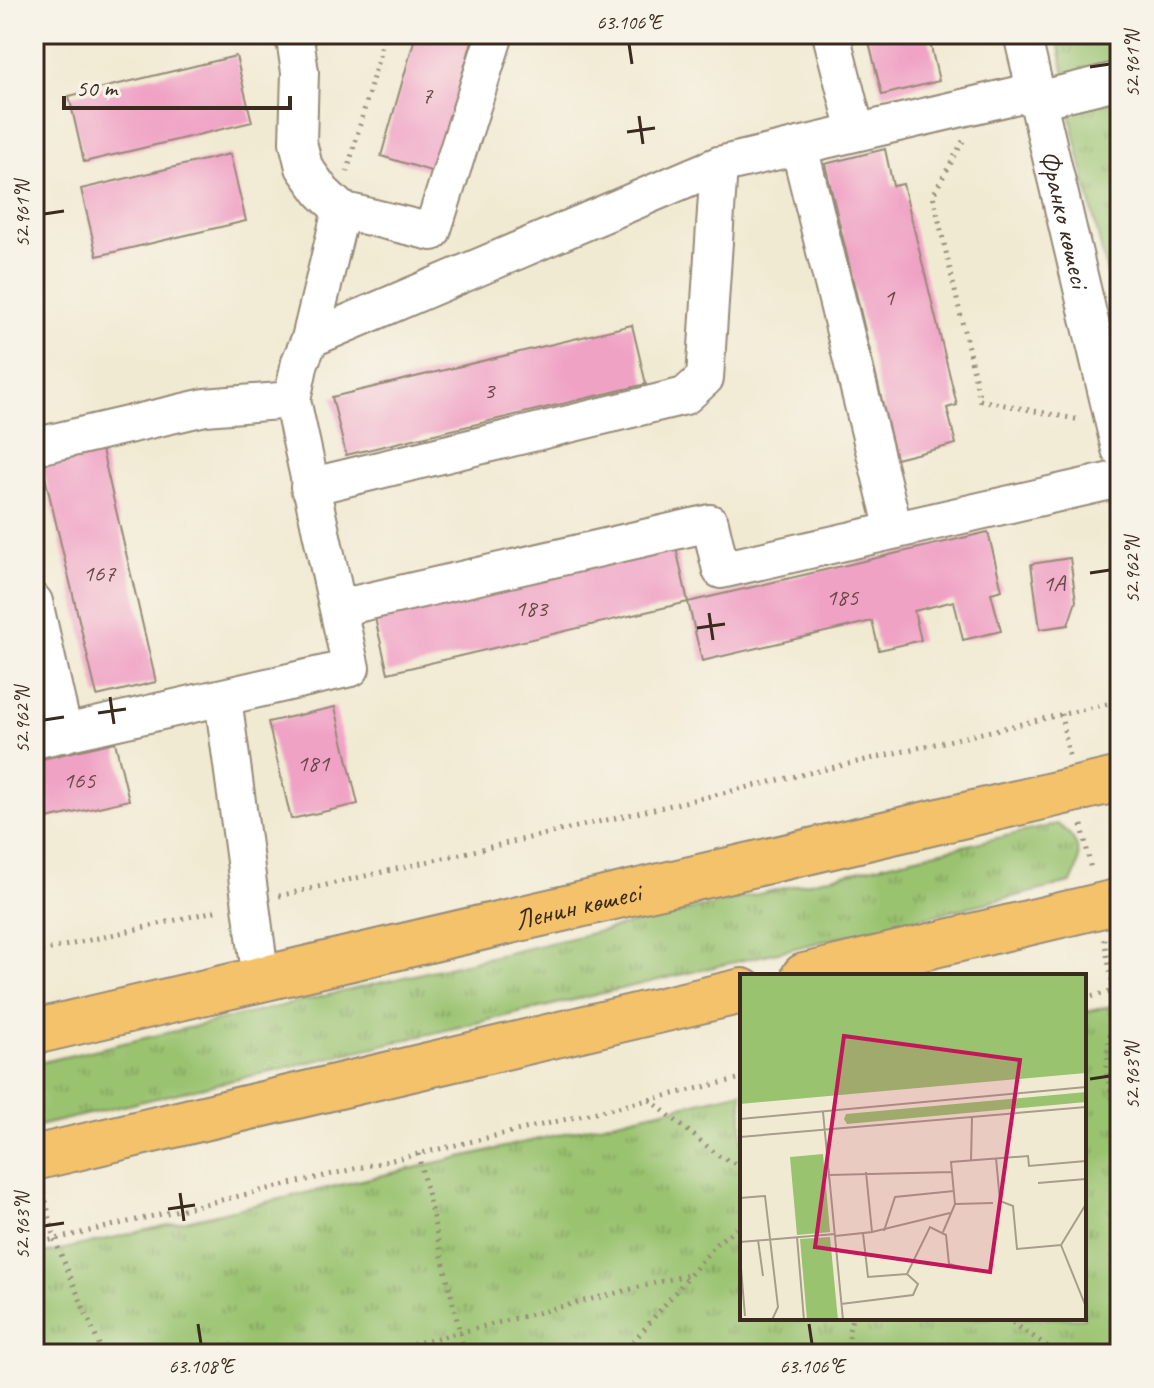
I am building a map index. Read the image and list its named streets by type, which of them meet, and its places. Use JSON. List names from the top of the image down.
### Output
{
  "streets": {
    "main road": ["Ленин көшесі"],
    "street": ["Франко көшесі"]
  },
  "house_numbers": [
    "7",
    "1",
    "3",
    "167",
    "1А",
    "185",
    "183",
    "181",
    "165"
  ],
  "scale_bar": "50 m",
  "coordinates": [
    "63.106°E",
    "52.961°N",
    "52.962°N",
    "52.963°N",
    "63.108°E"
  ]
}
